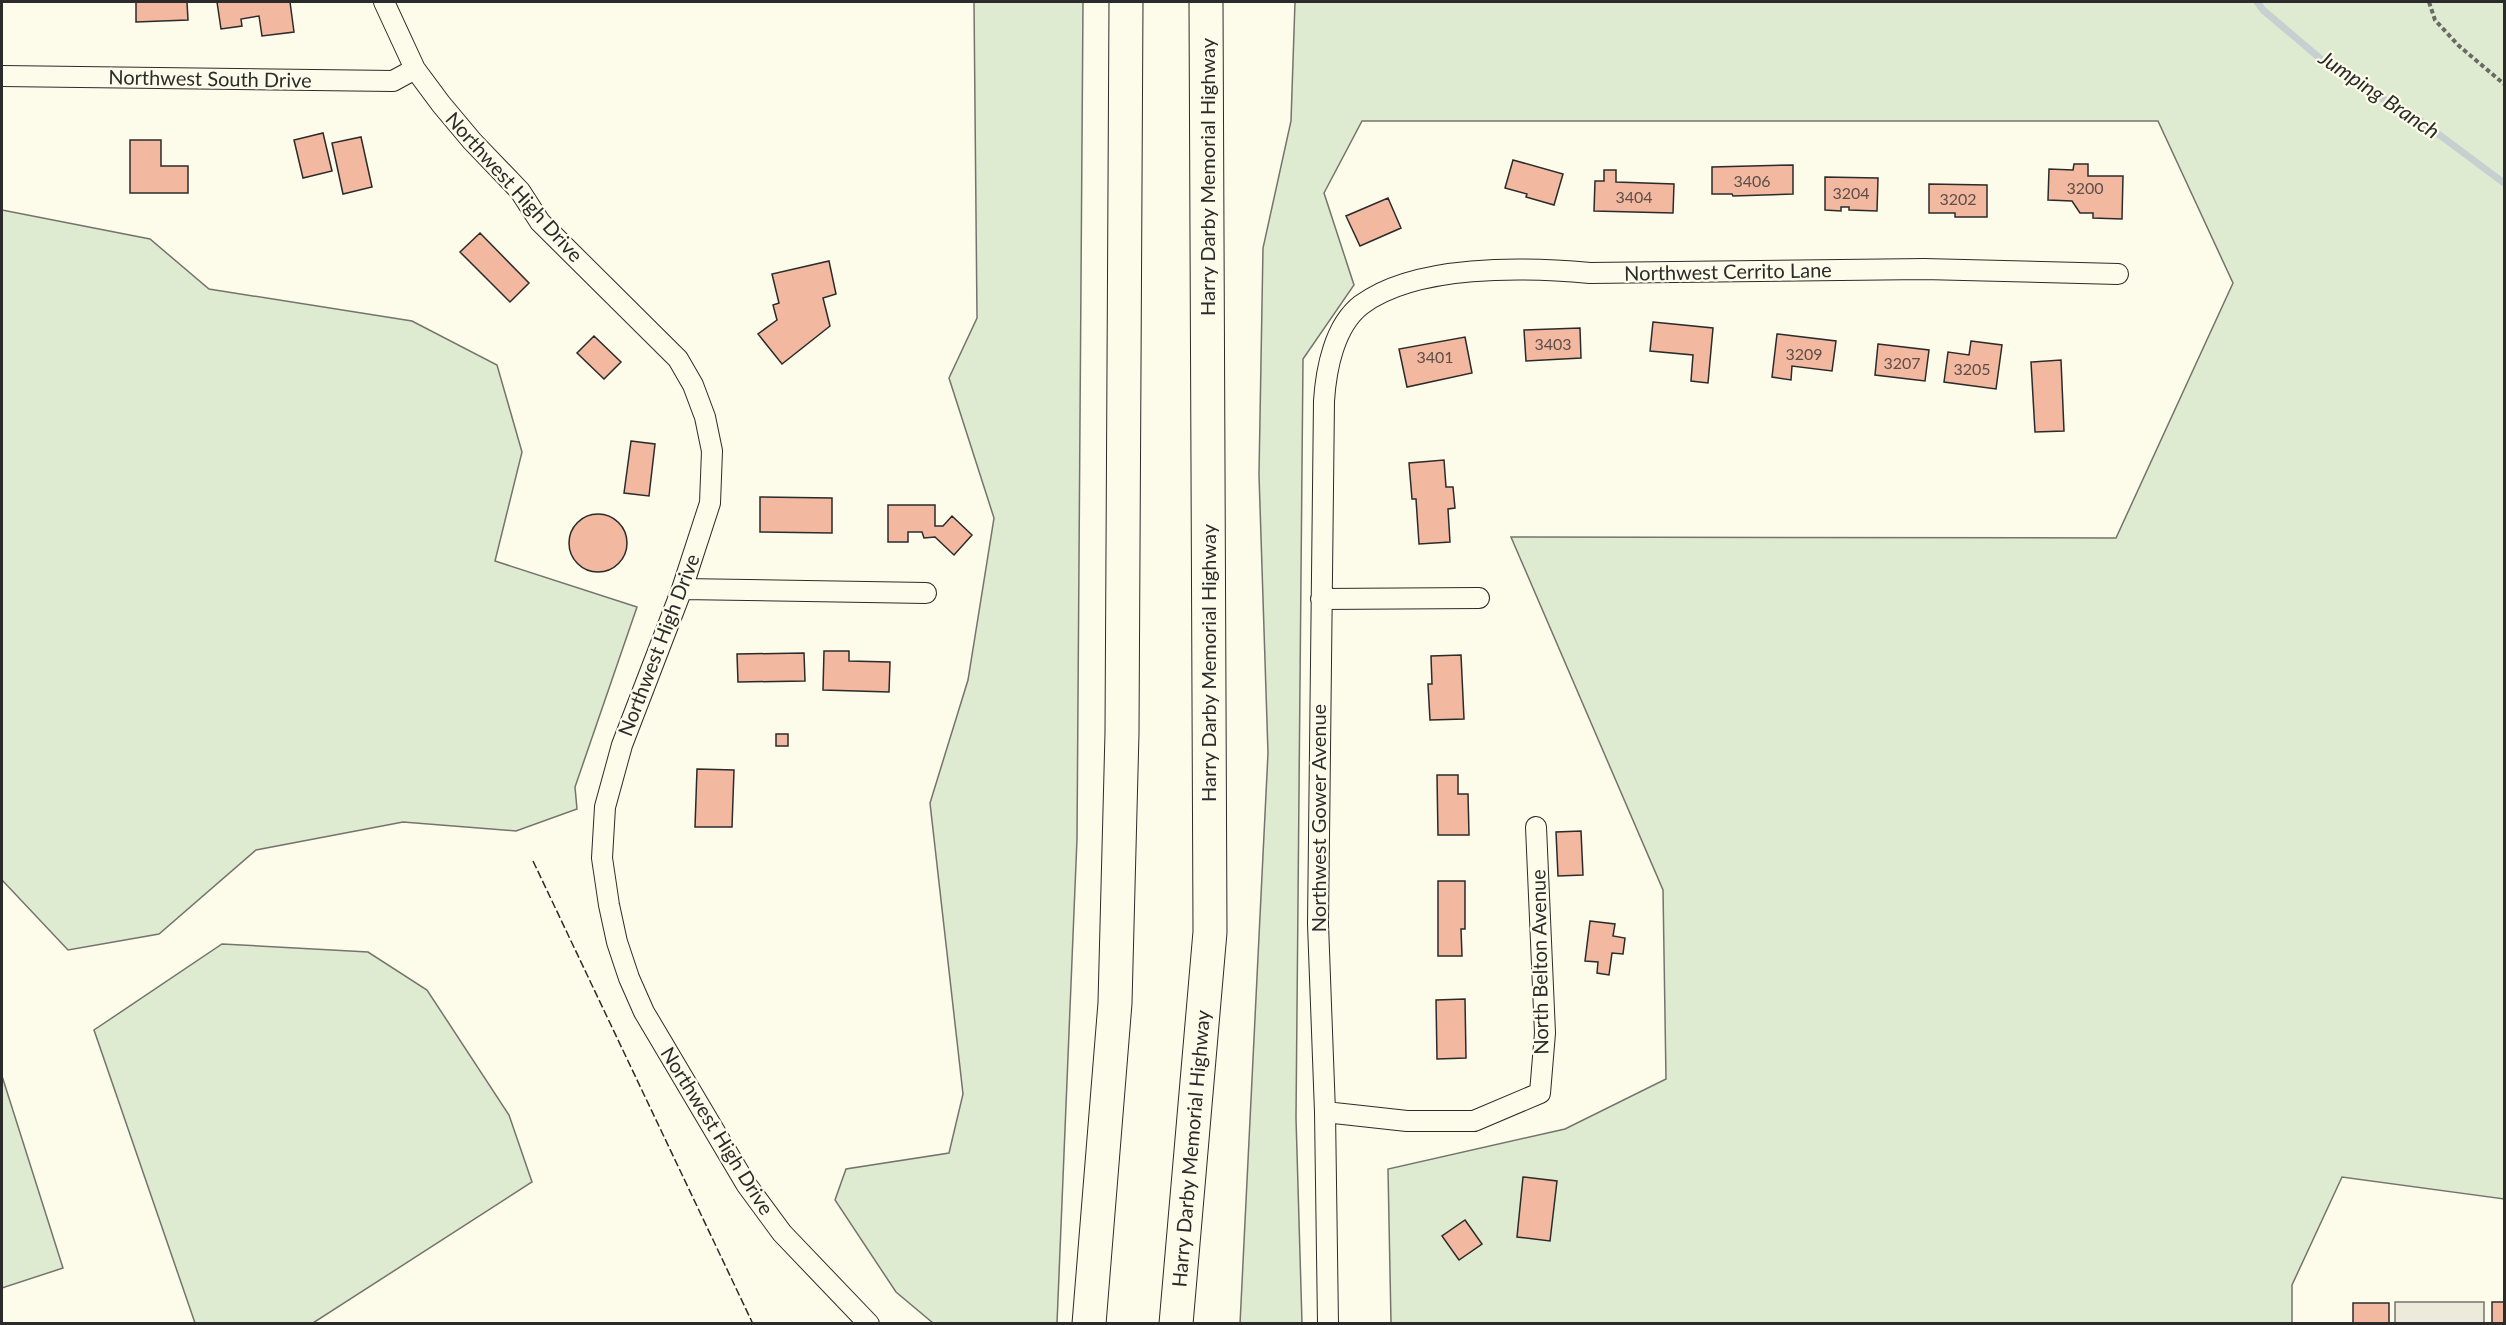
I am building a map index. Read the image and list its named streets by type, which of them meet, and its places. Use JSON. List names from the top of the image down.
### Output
{
  "streets": {
    "highway": ["Harry Darby Memorial Highway"],
    "street": [
      "Northwest South Drive",
      "Northwest High Drive",
      "Northwest Cerrito Lane",
      "Northwest Gower Avenue",
      "North Belton Avenue"
    ]
  },
  "crossings": [
    ["Northwest South Drive", "Northwest High Drive"],
    ["Northwest Cerrito Lane", "Northwest Gower Avenue"],
    ["Northwest Gower Avenue", "North Belton Avenue"]
  ],
  "water": ["Jumping Branch"],
  "house_numbers": [
    "3406",
    "3200",
    "3204",
    "3404",
    "3202",
    "3403",
    "3209",
    "3401",
    "3207",
    "3205"
  ]
}
